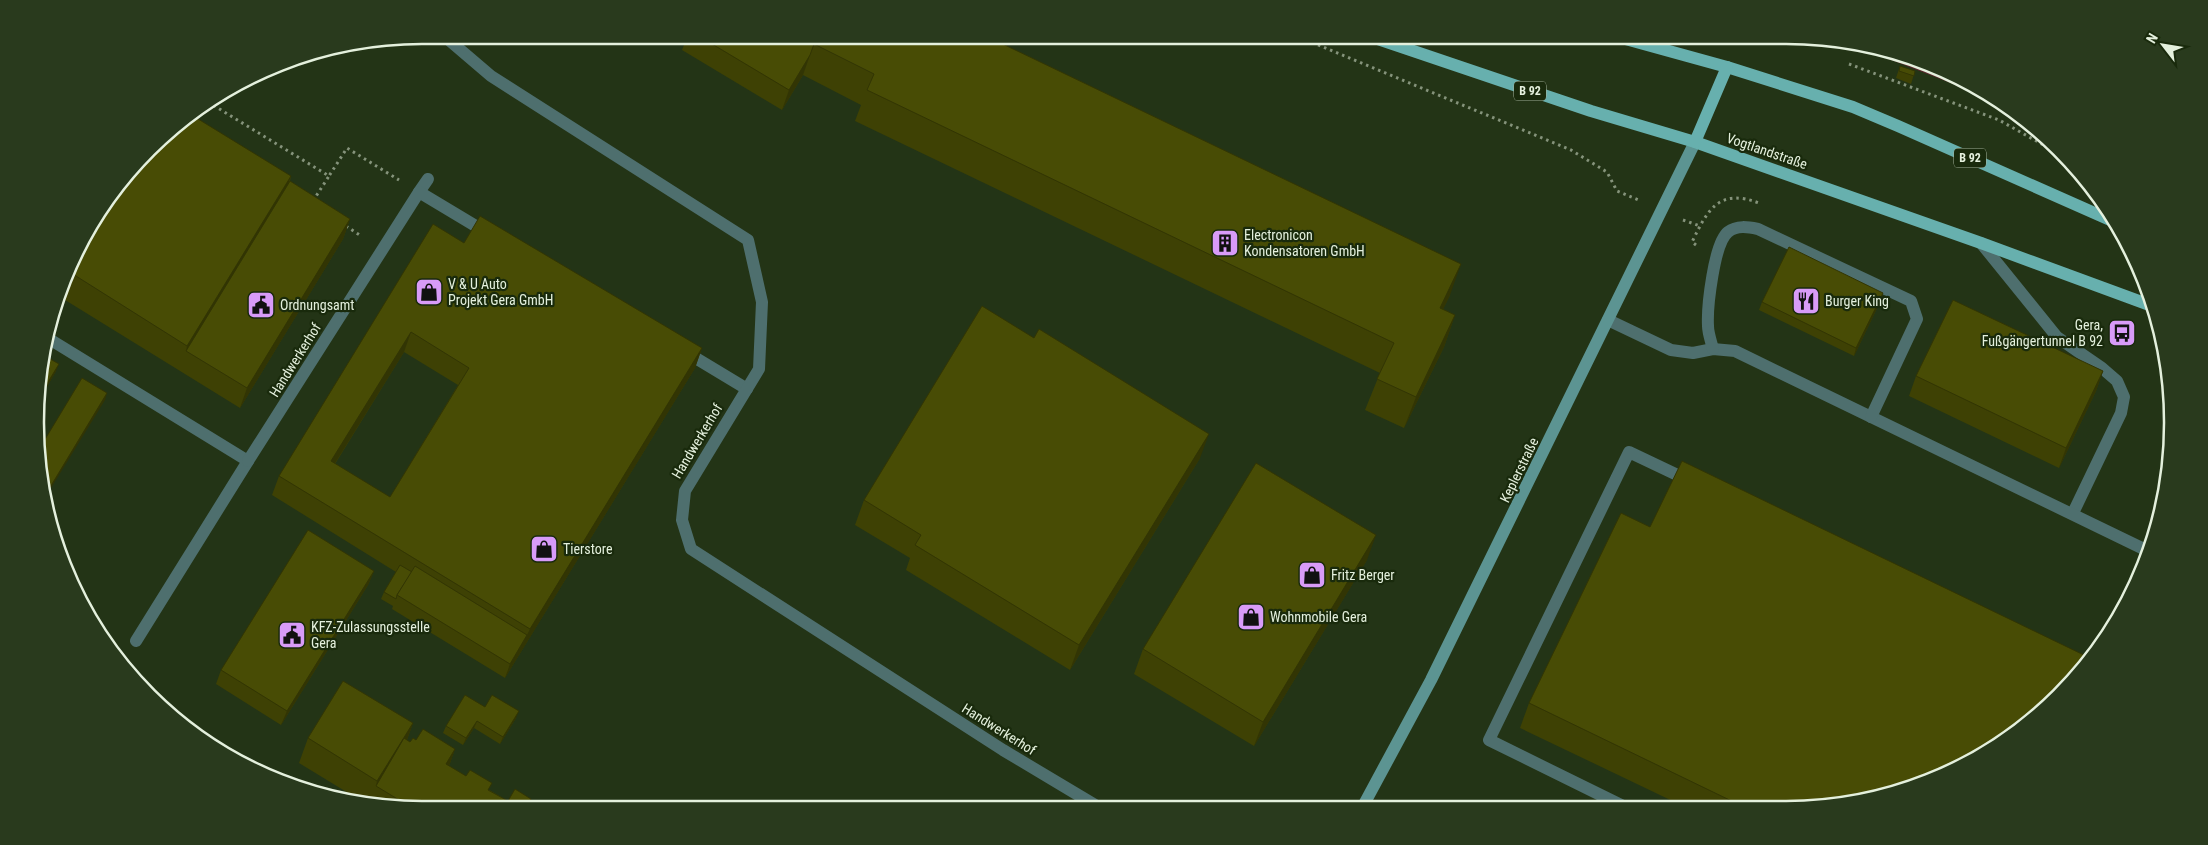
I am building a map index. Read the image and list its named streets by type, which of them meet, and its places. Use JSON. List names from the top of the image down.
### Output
{
  "streets": {
    "main road": ["B 92", "Vogtlandstraße", "Keplerstraße"],
    "street": ["Handwerkerhof"]
  },
  "crossings": [
    ["Vogtlandstraße", "Keplerstraße"]
  ],
  "places": {
    "building": ["Electronicon Kondensatoren GmbH"],
    "shop": [
      "V & U Auto Projekt Gera GmbH",
      "Tierstore",
      "Fritz Berger",
      "Wohnmobile Gera"
    ],
    "restaurant": ["Burger King"],
    "public building": ["Ordnungsamt", "KFZ-Zulassungsstelle Gera"],
    "bus stop": ["Gera, Fußgängertunnel B 92"]
  },
  "north": "top left"
}
